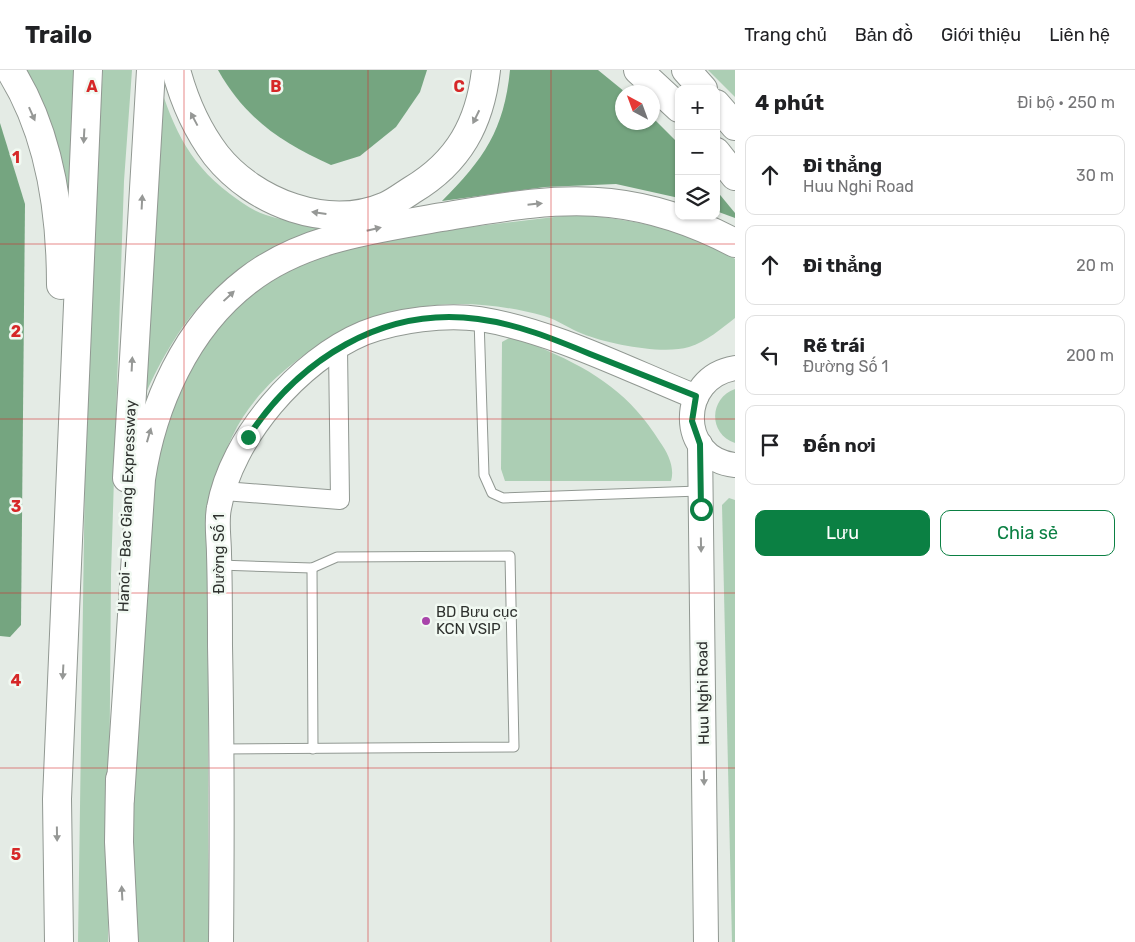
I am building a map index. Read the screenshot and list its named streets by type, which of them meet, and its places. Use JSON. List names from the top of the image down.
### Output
{
  "streets": {
    "main road": ["Hanoi - Bac Giang Expressway"],
    "street": ["Đường Số 1", "Huu Nghi Road"]
  },
  "one_way": ["Huu Nghi Road"],
  "places": ["BD Bưu cục KCN VSIP"],
  "north": "top left",
  "page": {
    "header": "Trailo",
    "nav": [
      "Trang chủ",
      "Bản đồ",
      "Giới thiệu",
      "Liên hệ"
    ],
    "heading": ["4 phút", "Đi bộ · 250 m"],
    "map_buttons": ["+", "−"],
    "list": [
      ["Đi thẳng", "Huu Nghi Road", "30 m"],
      ["Đi thẳng", "20 m"],
      ["Rẽ trái", "Đường Số 1", "200 m"],
      "Đến nơi"
    ],
    "buttons": ["Lưu", "Chia sẻ"]
  },
  "grid": {
    "columns": ["A", "B", "C"],
    "rows": [
      "1",
      "2",
      "3",
      "4",
      "5"
    ]
  }
}
